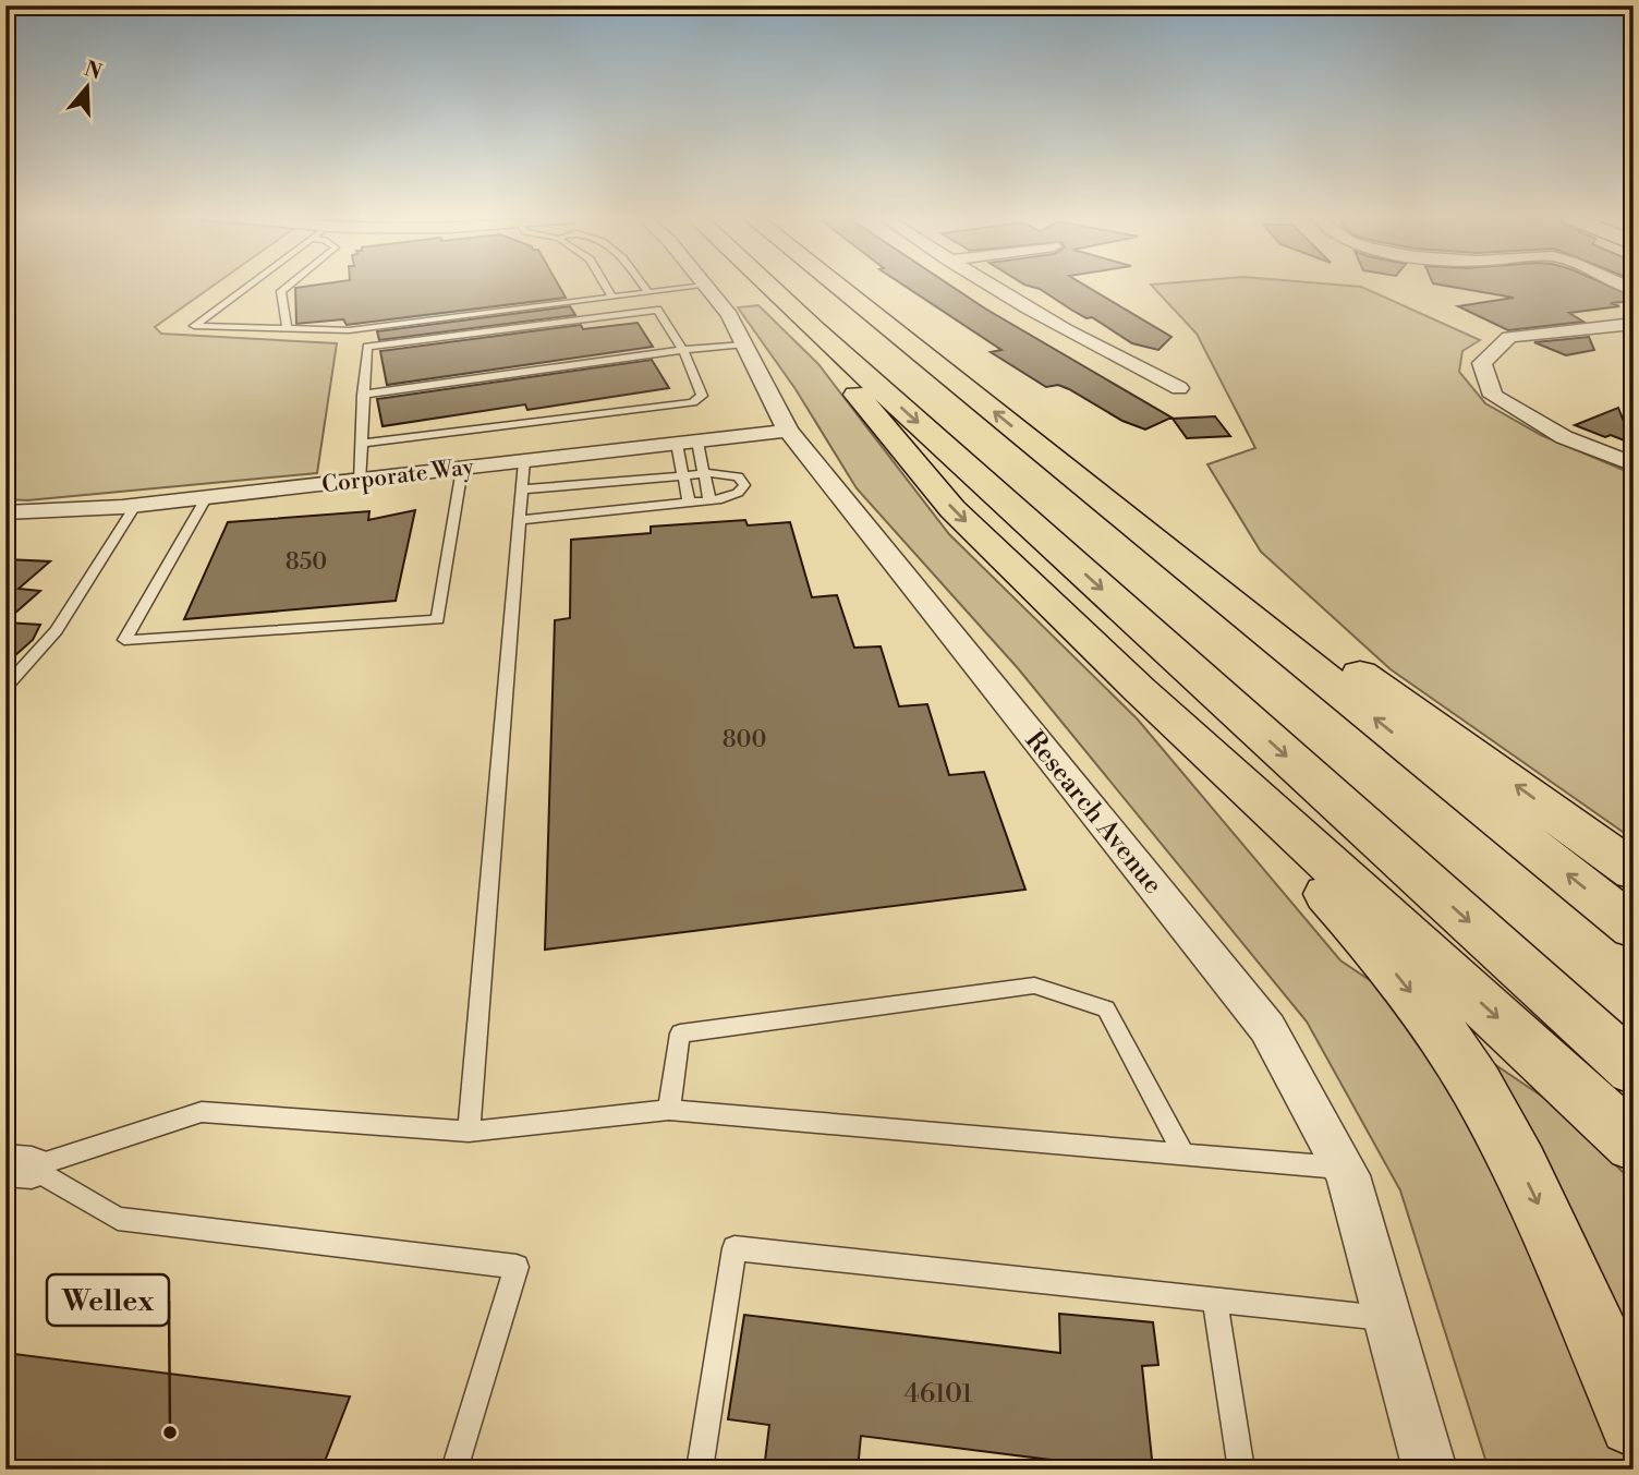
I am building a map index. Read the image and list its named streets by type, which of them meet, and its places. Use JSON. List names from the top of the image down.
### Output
{
  "streets": {
    "street": ["Corporate Way", "Research Avenue"]
  },
  "crossings": [
    ["Corporate Way", "Research Avenue"]
  ],
  "places": ["Wellex"],
  "house_numbers": ["850", "800", "46101"],
  "north": "top"
}
